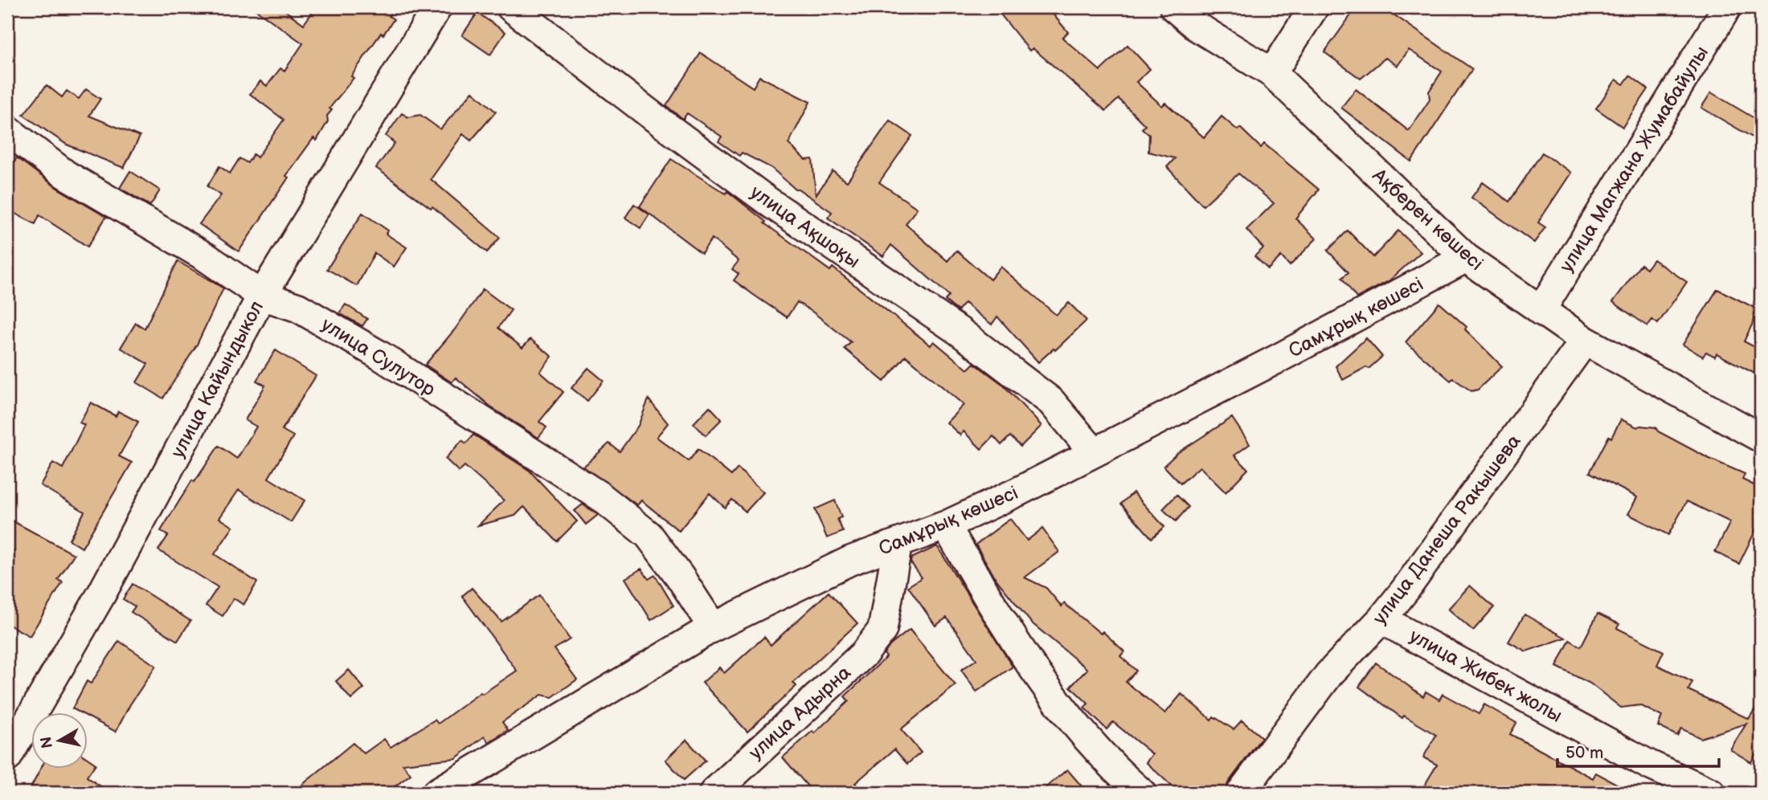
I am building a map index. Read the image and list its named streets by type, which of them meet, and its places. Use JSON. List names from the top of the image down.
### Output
{
  "streets": {
    "street": [
      "улица Магжана Жумабайулы",
      "Ақберен көшесі",
      "улица Ақшоқы",
      "Самұрық көшесі",
      "улица Сулутор",
      "улица Кайындыкол",
      "улица Данеша Ракышева",
      "улица Жибек жолы",
      "улица Адырна"
    ]
  },
  "crossings": [
    ["улица Магжана Жумабайулы", "Ақберен көшесі"],
    ["Ақберен көшесі", "Самұрық көшесі"],
    ["Ақберен көшесі", "улица Данеша Ракышева"],
    ["улица Ақшоқы", "Самұрық көшесі"],
    ["Самұрық көшесі", "улица Сулутор"],
    ["Самұрық көшесі", "улица Адырна"],
    ["улица Сулутор", "улица Кайындыкол"],
    ["улица Данеша Ракышева", "улица Жибек жолы"]
  ],
  "scale_bar": "50 m",
  "north": "left"
}
